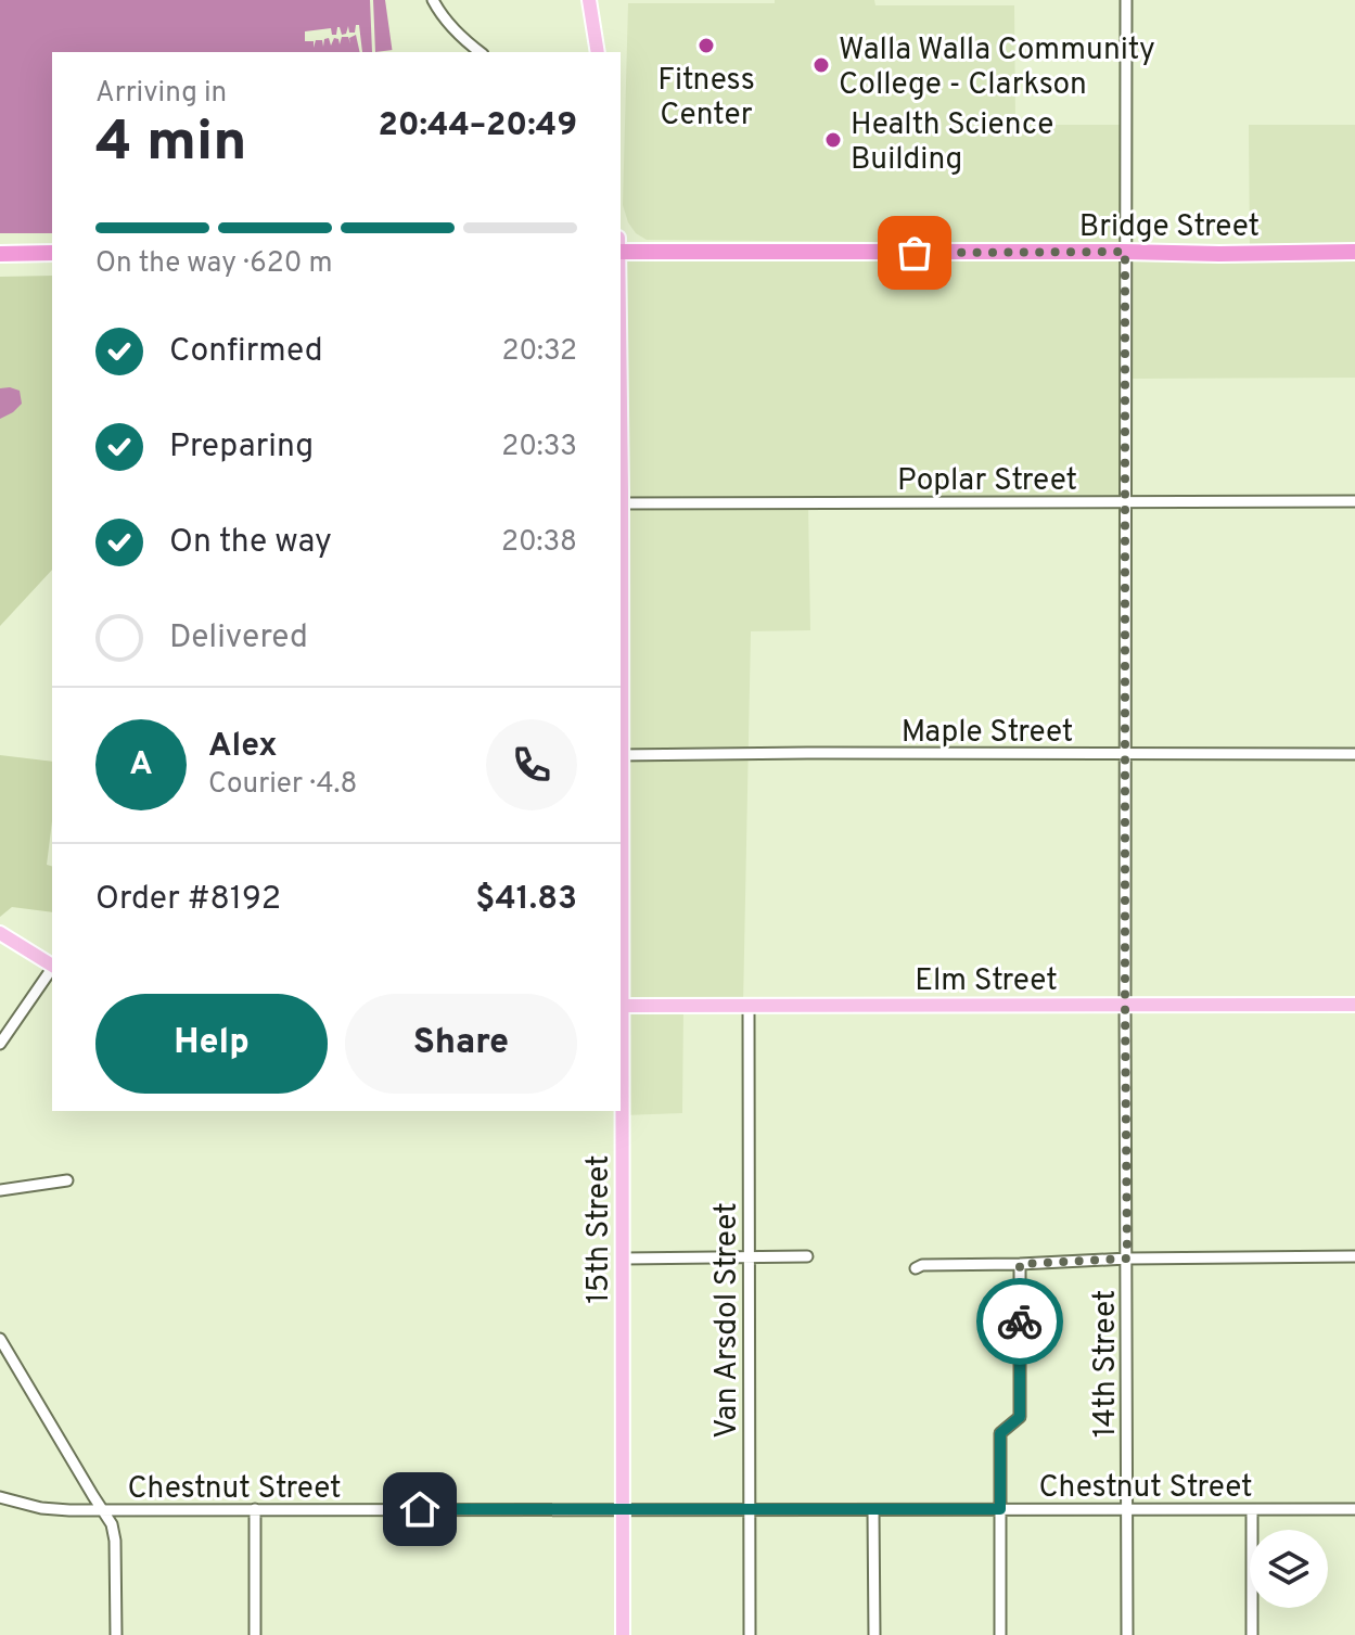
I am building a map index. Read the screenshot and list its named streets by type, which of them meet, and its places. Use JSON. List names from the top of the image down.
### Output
{
  "streets": {
    "highway": ["Bridge Street"],
    "main road": ["Elm Street", "15th Street"],
    "street": [
      "Poplar Street",
      "Maple Street",
      "Van Arsdol Street",
      "14th Street",
      "Chestnut Street"
    ]
  },
  "crossings": [
    ["Bridge Street", "14th Street"],
    ["Poplar Street", "14th Street"],
    ["Maple Street", "14th Street"],
    ["Elm Street", "15th Street"],
    ["Elm Street", "Van Arsdol Street"],
    ["Elm Street", "14th Street"],
    ["15th Street", "Chestnut Street"],
    ["Van Arsdol Street", "Chestnut Street"],
    ["14th Street", "Chestnut Street"]
  ],
  "places": ["Fitness Center", "Walla Walla Community College - Clarkson", "Health Science Building"],
  "page": {
    "heading": ["4 min", "Arriving in", "20:44–20:49"],
    "panel": [
      "Alex",
      "Courier · 4.8",
      "Order #8192",
      "$41.83"
    ],
    "bar": "On the way · 620 m",
    "list": [
      ["Confirmed", "20:32"],
      ["Preparing", "20:33"],
      ["On the way", "20:38"],
      "Delivered"
    ],
    "round": "A",
    "buttons": ["Help", "Share"]
  }
}
